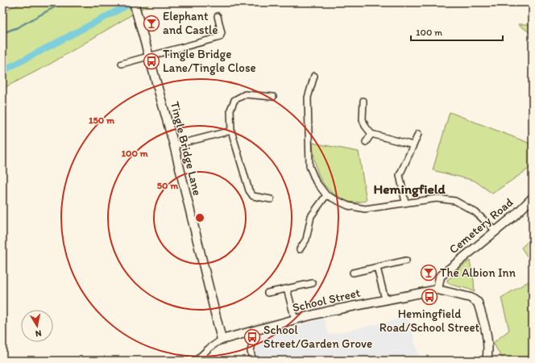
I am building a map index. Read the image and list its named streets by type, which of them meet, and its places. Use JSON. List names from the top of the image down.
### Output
{
  "streets": {
    "street": ["Tingle Bridge Lane", "Cemetery Road", "School Street"]
  },
  "crossings": [
    ["Tingle Bridge Lane", "School Street"],
    ["Cemetery Road", "School Street"]
  ],
  "districts": ["Hemingfield"],
  "places": {
    "bar": ["Elephant and Castle", "The Albion Inn"],
    "bus stop": ["Tingle Bridge Lane/Tingle Close", "Hemingfield Road/School Street", "School Street/Garden Grove"]
  },
  "scale_bar": "100 m",
  "north": "bottom",
  "rings": ["150 m", "100 m", "50 m"]
}
